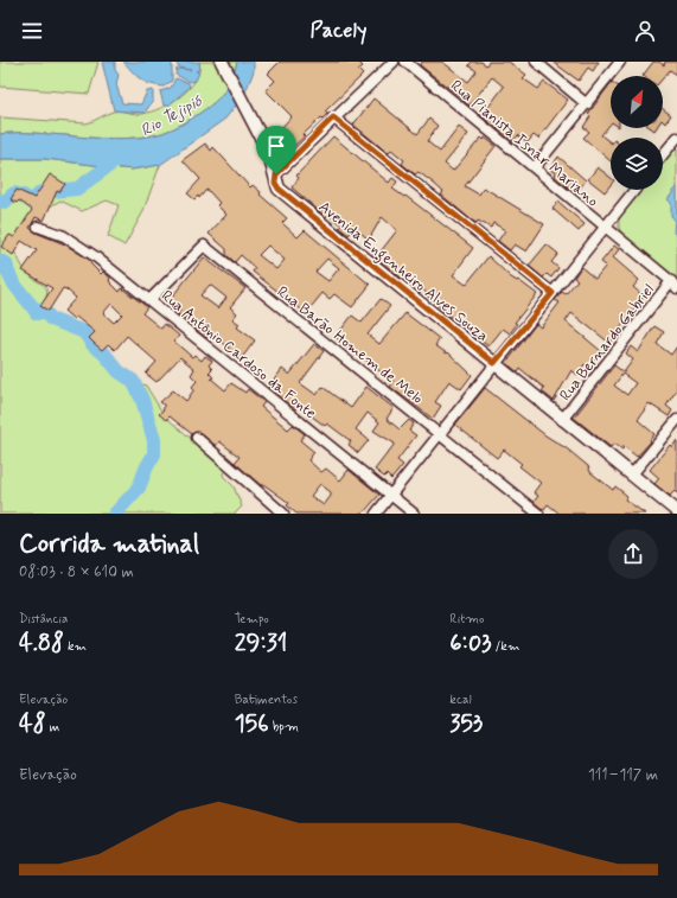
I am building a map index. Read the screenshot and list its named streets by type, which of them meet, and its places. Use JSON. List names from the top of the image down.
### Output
{
  "streets": {
    "main road": ["Avenida Engenheiro Alves Souza"],
    "street": [
      "Rua Pianista Isnar Mariano",
      "Rua Bernardo Gabriel",
      "Rua Barão Homem de Melo",
      "Rua Antônio Cardoso da Fonte"
    ]
  },
  "crossings": [
    ["Rua Pianista Isnar Mariano", "Rua Bernardo Gabriel"],
    ["Avenida Engenheiro Alves Souza", "Rua Bernardo Gabriel"],
    ["Rua Barão Homem de Melo", "Rua Antônio Cardoso da Fonte"]
  ],
  "water": ["Rio Tejipió"],
  "north": "top right",
  "page": {
    "header": "Pacely",
    "heading": ["Corrida matinal", "08:03 · 8 × 610 m"],
    "stats": [
      ["Distância", "4.88 km"],
      ["Tempo", "29:31"],
      ["Ritmo", "6:03 /km"],
      ["Elevação", "48 m"],
      ["Batimentos", "156 bpm"],
      ["kcal", "353"]
    ],
    "chart": ["Elevação", "111–117 m"]
  }
}
